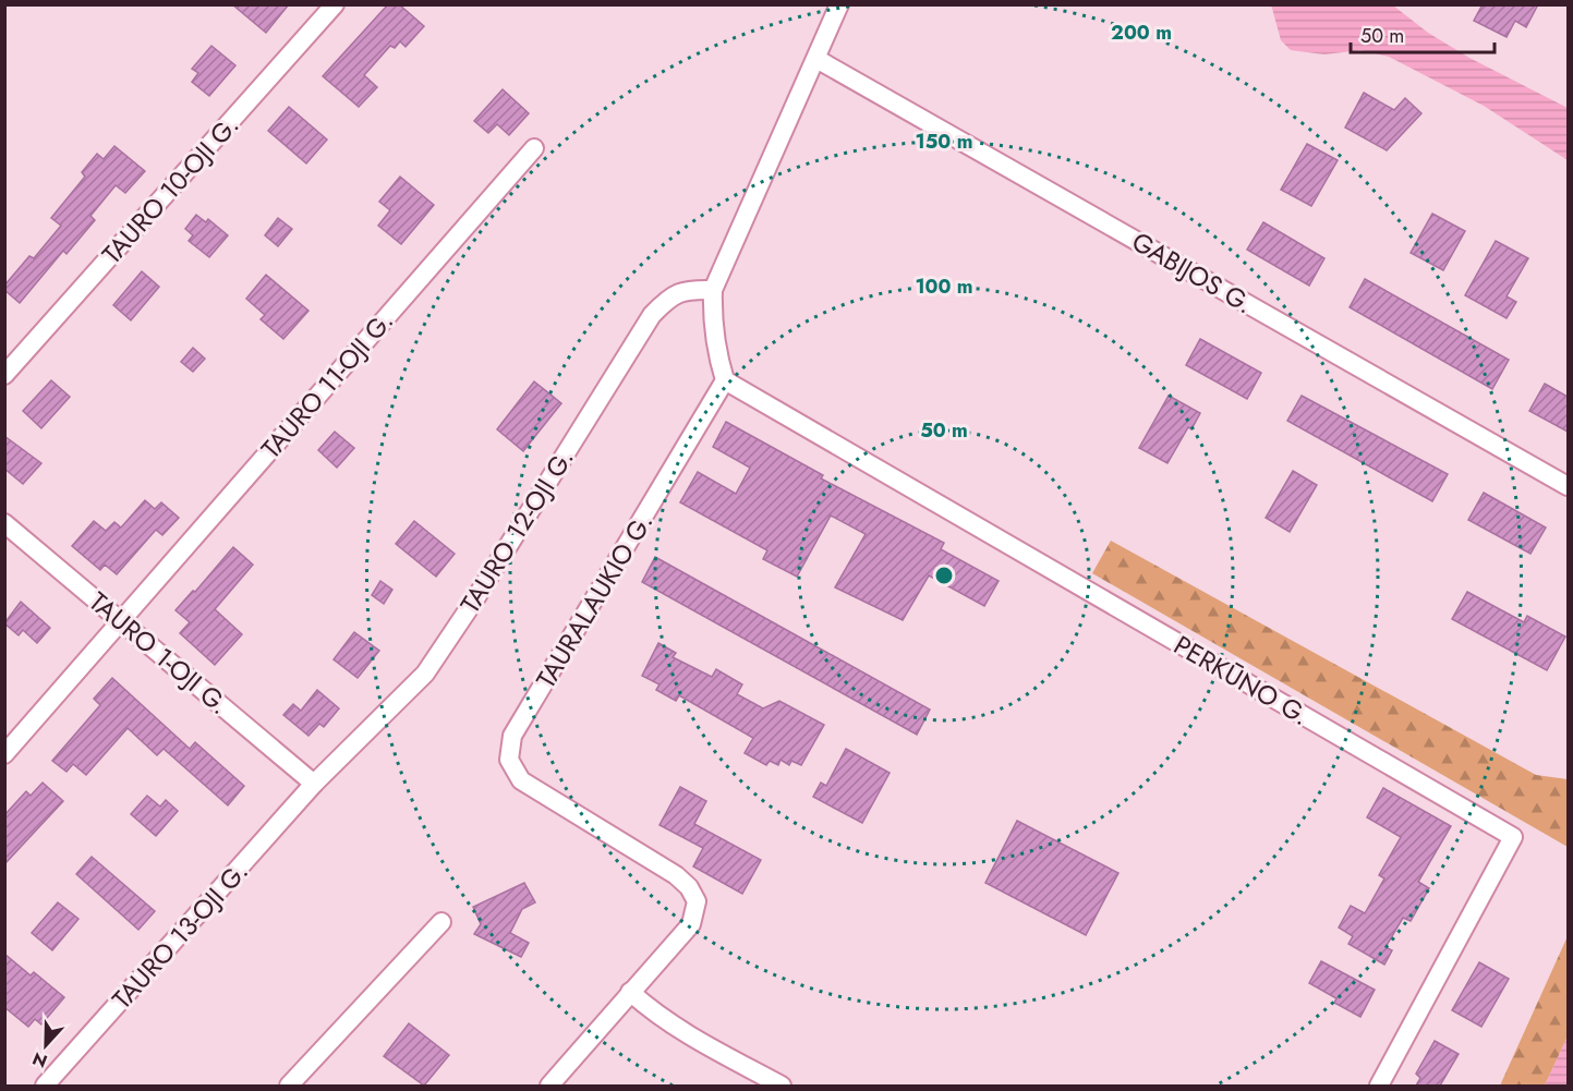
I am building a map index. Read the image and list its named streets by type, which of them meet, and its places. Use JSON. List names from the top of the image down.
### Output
{
  "streets": {
    "street": [
      "TAURO 10-OJI G.",
      "GABIJOS G.",
      "TAURO 11-OJI G.",
      "TAURO 12-OJI G.",
      "TAURALAUKIO G.",
      "TAURO 1-OJI G.",
      "PERKŪNO G.",
      "TAURO 13-OJI G."
    ]
  },
  "crossings": [
    ["TAURO 11-OJI G.", "TAURO 1-OJI G."],
    ["TAURO 12-OJI G.", "TAURO 1-OJI G."],
    ["TAURO 12-OJI G.", "TAURO 13-OJI G."],
    ["TAURALAUKIO G.", "PERKŪNO G."],
    ["TAURO 1-OJI G.", "TAURO 13-OJI G."]
  ],
  "scale_bar": "50 m",
  "north": "bottom",
  "rings": [
    "200 m",
    "150 m",
    "100 m",
    "50 m"
  ]
}
